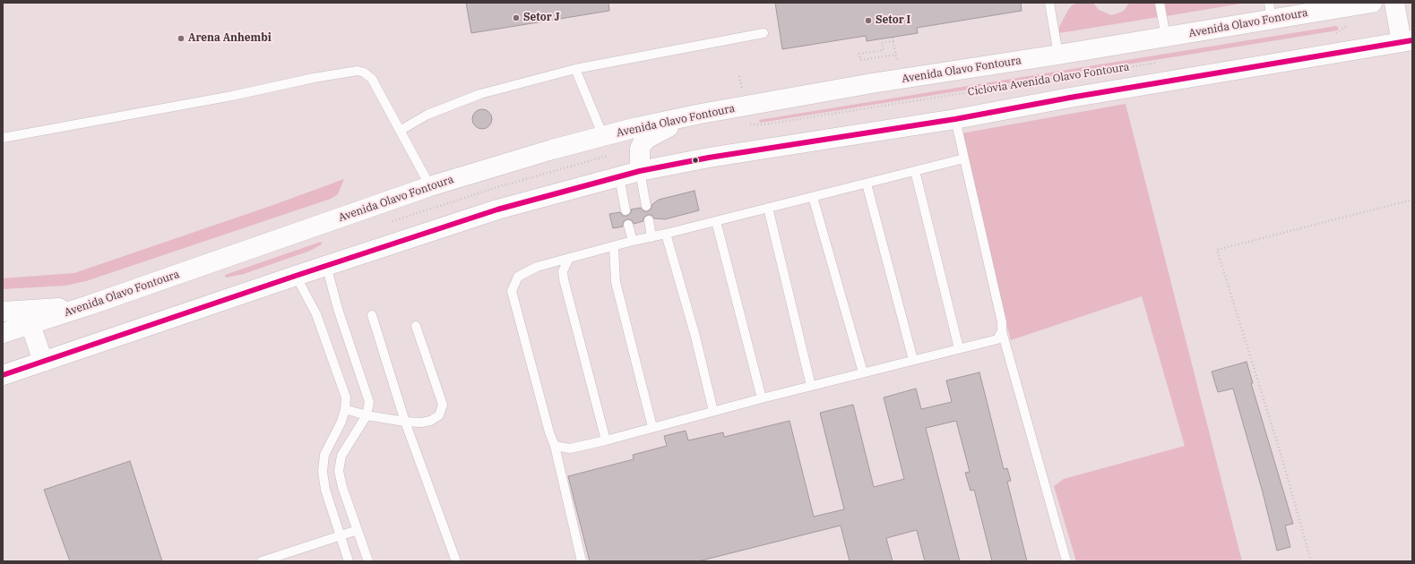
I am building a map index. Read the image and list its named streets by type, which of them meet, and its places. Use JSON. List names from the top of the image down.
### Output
{
  "streets": {
    "main road": ["Avenida Olavo Fontoura"],
    "path": ["Ciclovia Avenida Olavo Fontoura"]
  },
  "places": ["Setor J", "Setor I", "Arena Anhembi"]
}
